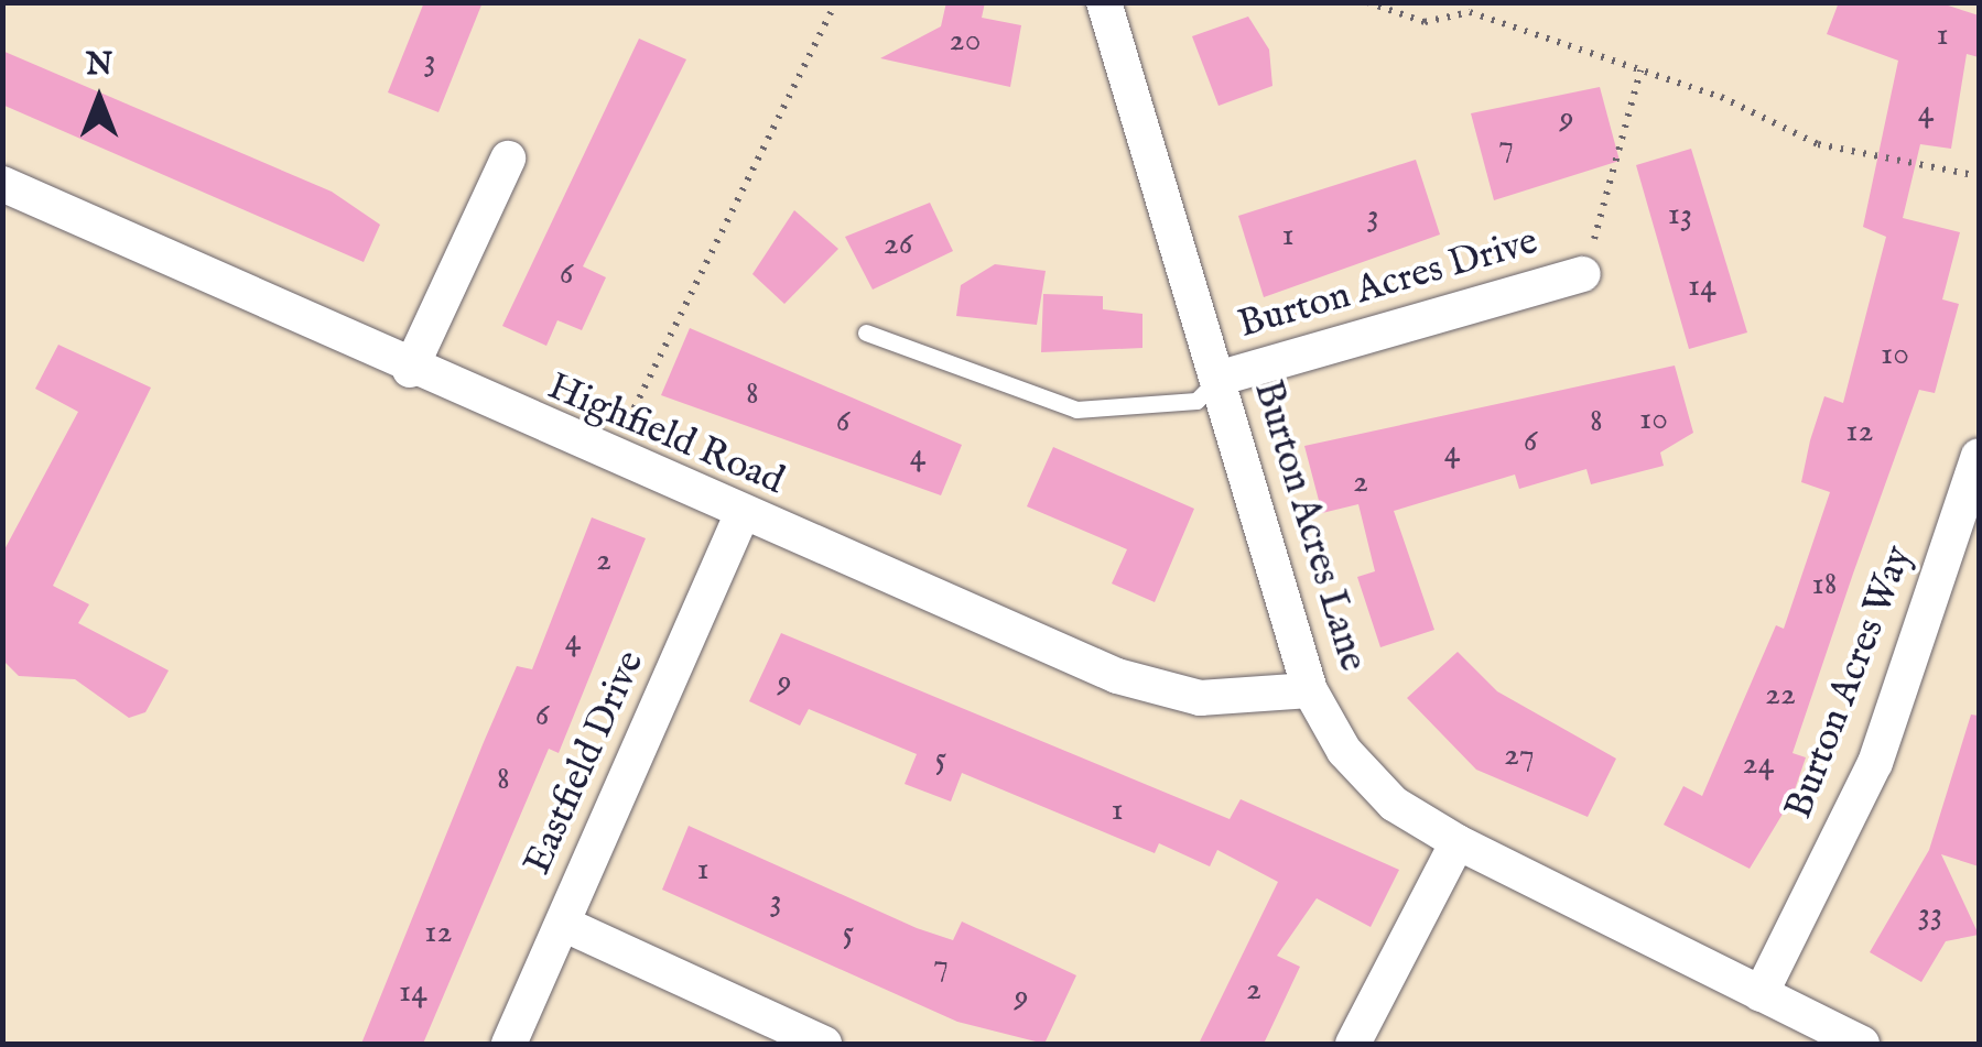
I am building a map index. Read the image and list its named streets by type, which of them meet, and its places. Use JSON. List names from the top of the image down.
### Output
{
  "streets": {
    "street": [
      "Burton Acres Drive",
      "Highfield Road",
      "Burton Acres Lane",
      "Burton Acres Way",
      "Eastfield Drive"
    ]
  },
  "crossings": [
    ["Burton Acres Drive", "Burton Acres Lane"],
    ["Highfield Road", "Burton Acres Lane"],
    ["Highfield Road", "Eastfield Drive"],
    ["Burton Acres Lane", "Burton Acres Way"]
  ],
  "house_numbers": [
    "1",
    "20",
    "3",
    "4",
    "9",
    "7",
    "13",
    "3",
    "1",
    "26",
    "6",
    "14",
    "10",
    "8",
    "10",
    "6",
    "8",
    "12",
    "6",
    "4",
    "4",
    "2",
    "2",
    "18",
    "4",
    "9",
    "22",
    "6",
    "27",
    "5",
    "24",
    "8",
    "1",
    "1",
    "3",
    "33",
    "12",
    "5",
    "7",
    "2",
    "14",
    "9"
  ],
  "north": "top"
}
